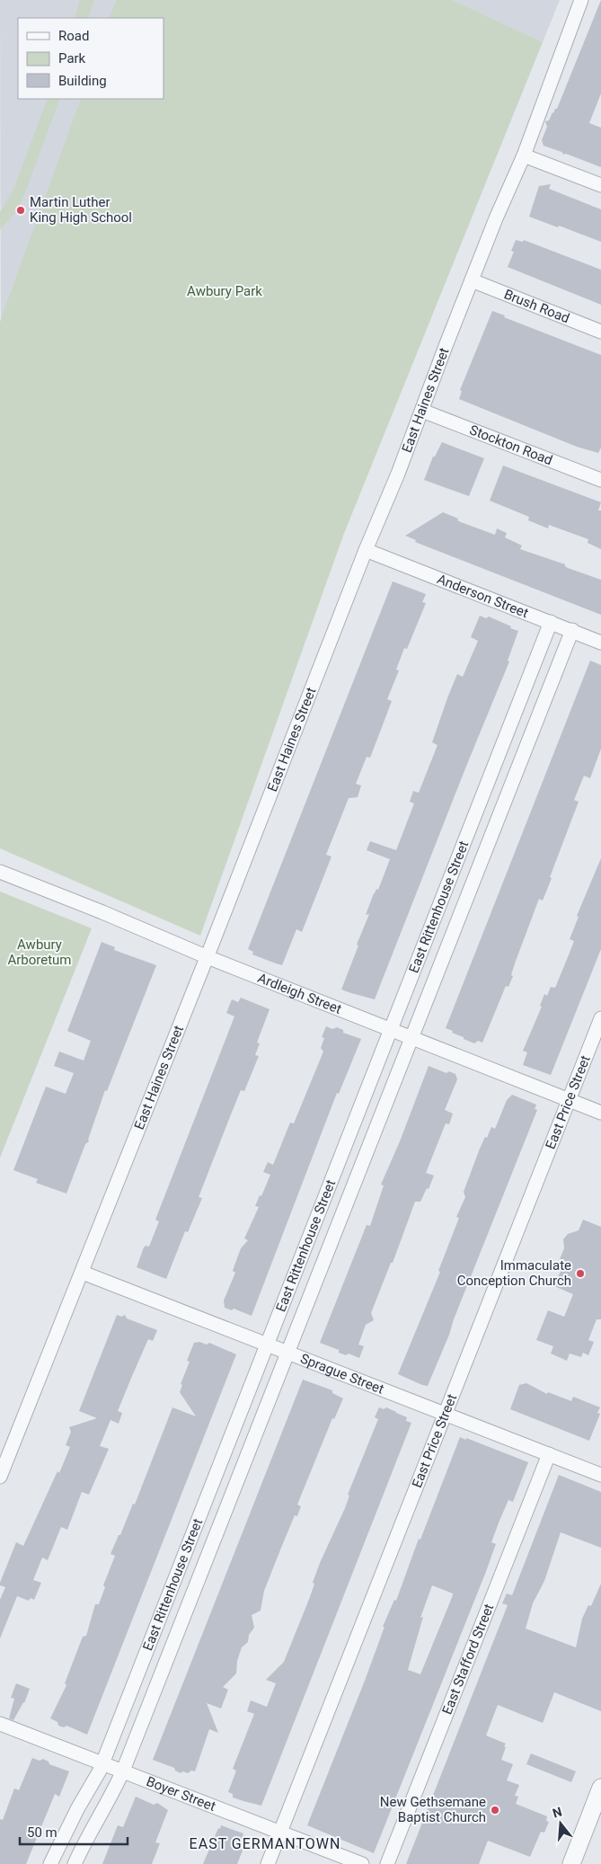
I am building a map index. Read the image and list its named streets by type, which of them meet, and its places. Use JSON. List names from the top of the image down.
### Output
{
  "streets": {
    "street": [
      "Brush Road",
      "East Haines Street",
      "Stockton Road",
      "Anderson Street",
      "East Rittenhouse Street",
      "Ardleigh Street",
      "East Price Street",
      "Sprague Street",
      "East Stafford Street",
      "Boyer Street"
    ]
  },
  "crossings": [
    ["Brush Road", "East Haines Street"],
    ["East Haines Street", "Stockton Road"],
    ["East Haines Street", "Anderson Street"],
    ["East Haines Street", "Ardleigh Street"],
    ["East Haines Street", "Sprague Street"],
    ["Anderson Street", "East Rittenhouse Street"],
    ["East Rittenhouse Street", "Ardleigh Street"],
    ["East Rittenhouse Street", "Sprague Street"],
    ["East Rittenhouse Street", "Boyer Street"],
    ["Ardleigh Street", "East Price Street"],
    ["East Price Street", "Sprague Street"],
    ["East Price Street", "Boyer Street"],
    ["Sprague Street", "East Stafford Street"]
  ],
  "districts": ["EAST GERMANTOWN"],
  "parks": ["Awbury Park", "Awbury Arboretum"],
  "places": ["Martin Luther King High School", "Immaculate Conception Church", "New Gethsemane Baptist Church"],
  "legend": ["Road", "Park", "Building"],
  "scale_bar": "50 m",
  "north": "top"
}
